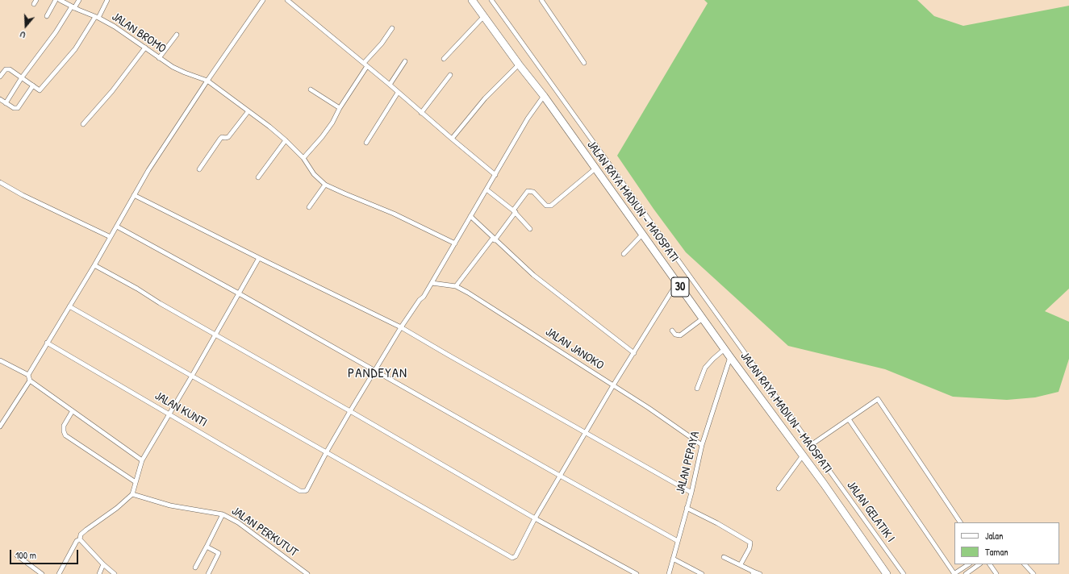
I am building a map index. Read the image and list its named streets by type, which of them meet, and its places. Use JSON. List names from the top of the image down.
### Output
{
  "streets": {
    "highway": ["JALAN RAYA MADIUN - MAOSPATI", "30"],
    "street": [
      "JALAN BROMO",
      "JALAN JANOKO",
      "JALAN KUNTI",
      "JALAN PEPAYA",
      "JALAN GELATIK I",
      "JALAN PERKUTUT"
    ]
  },
  "crossings": [
    ["JALAN RAYA MADIUN - MAOSPATI", "JALAN PEPAYA"],
    ["JALAN JANOKO", "JALAN PEPAYA"]
  ],
  "districts": ["PANDEYAN"],
  "legend": ["Jalan", "Taman"],
  "scale_bar": "100 m",
  "north": "bottom"
}
